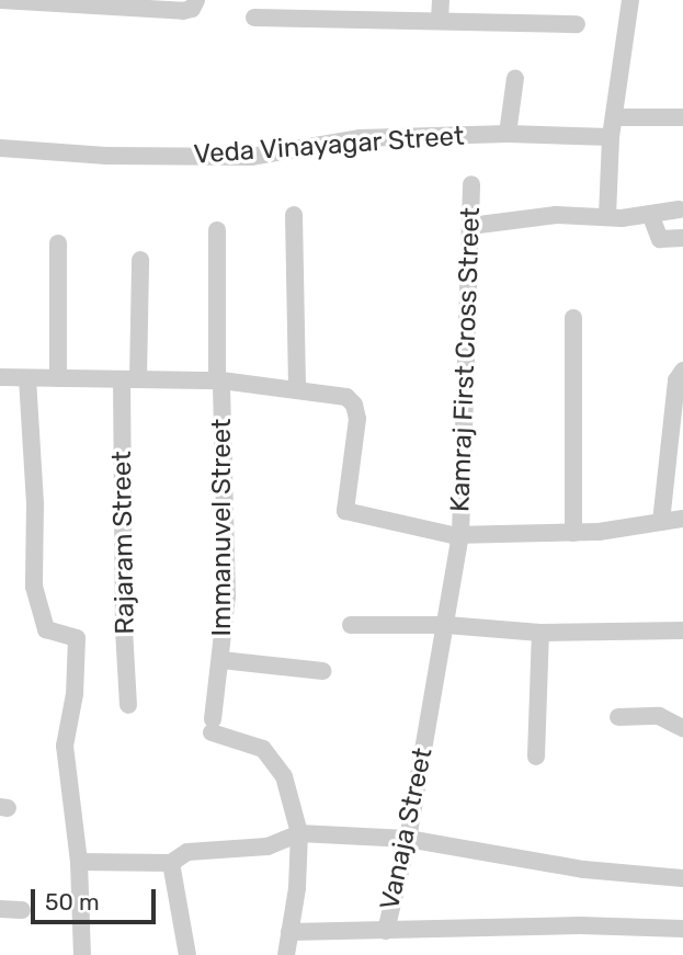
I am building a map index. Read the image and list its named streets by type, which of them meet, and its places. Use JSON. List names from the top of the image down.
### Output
{
  "streets": {
    "street": [
      "Veda Vinayagar Street",
      "Kamraj First Cross Street",
      "Immanuvel Street",
      "Rajaram Street",
      "Vanaja Street"
    ]
  },
  "crossings": [
    ["Kamraj First Cross Street", "Vanaja Street"]
  ],
  "scale_bar": "50 m"
}
